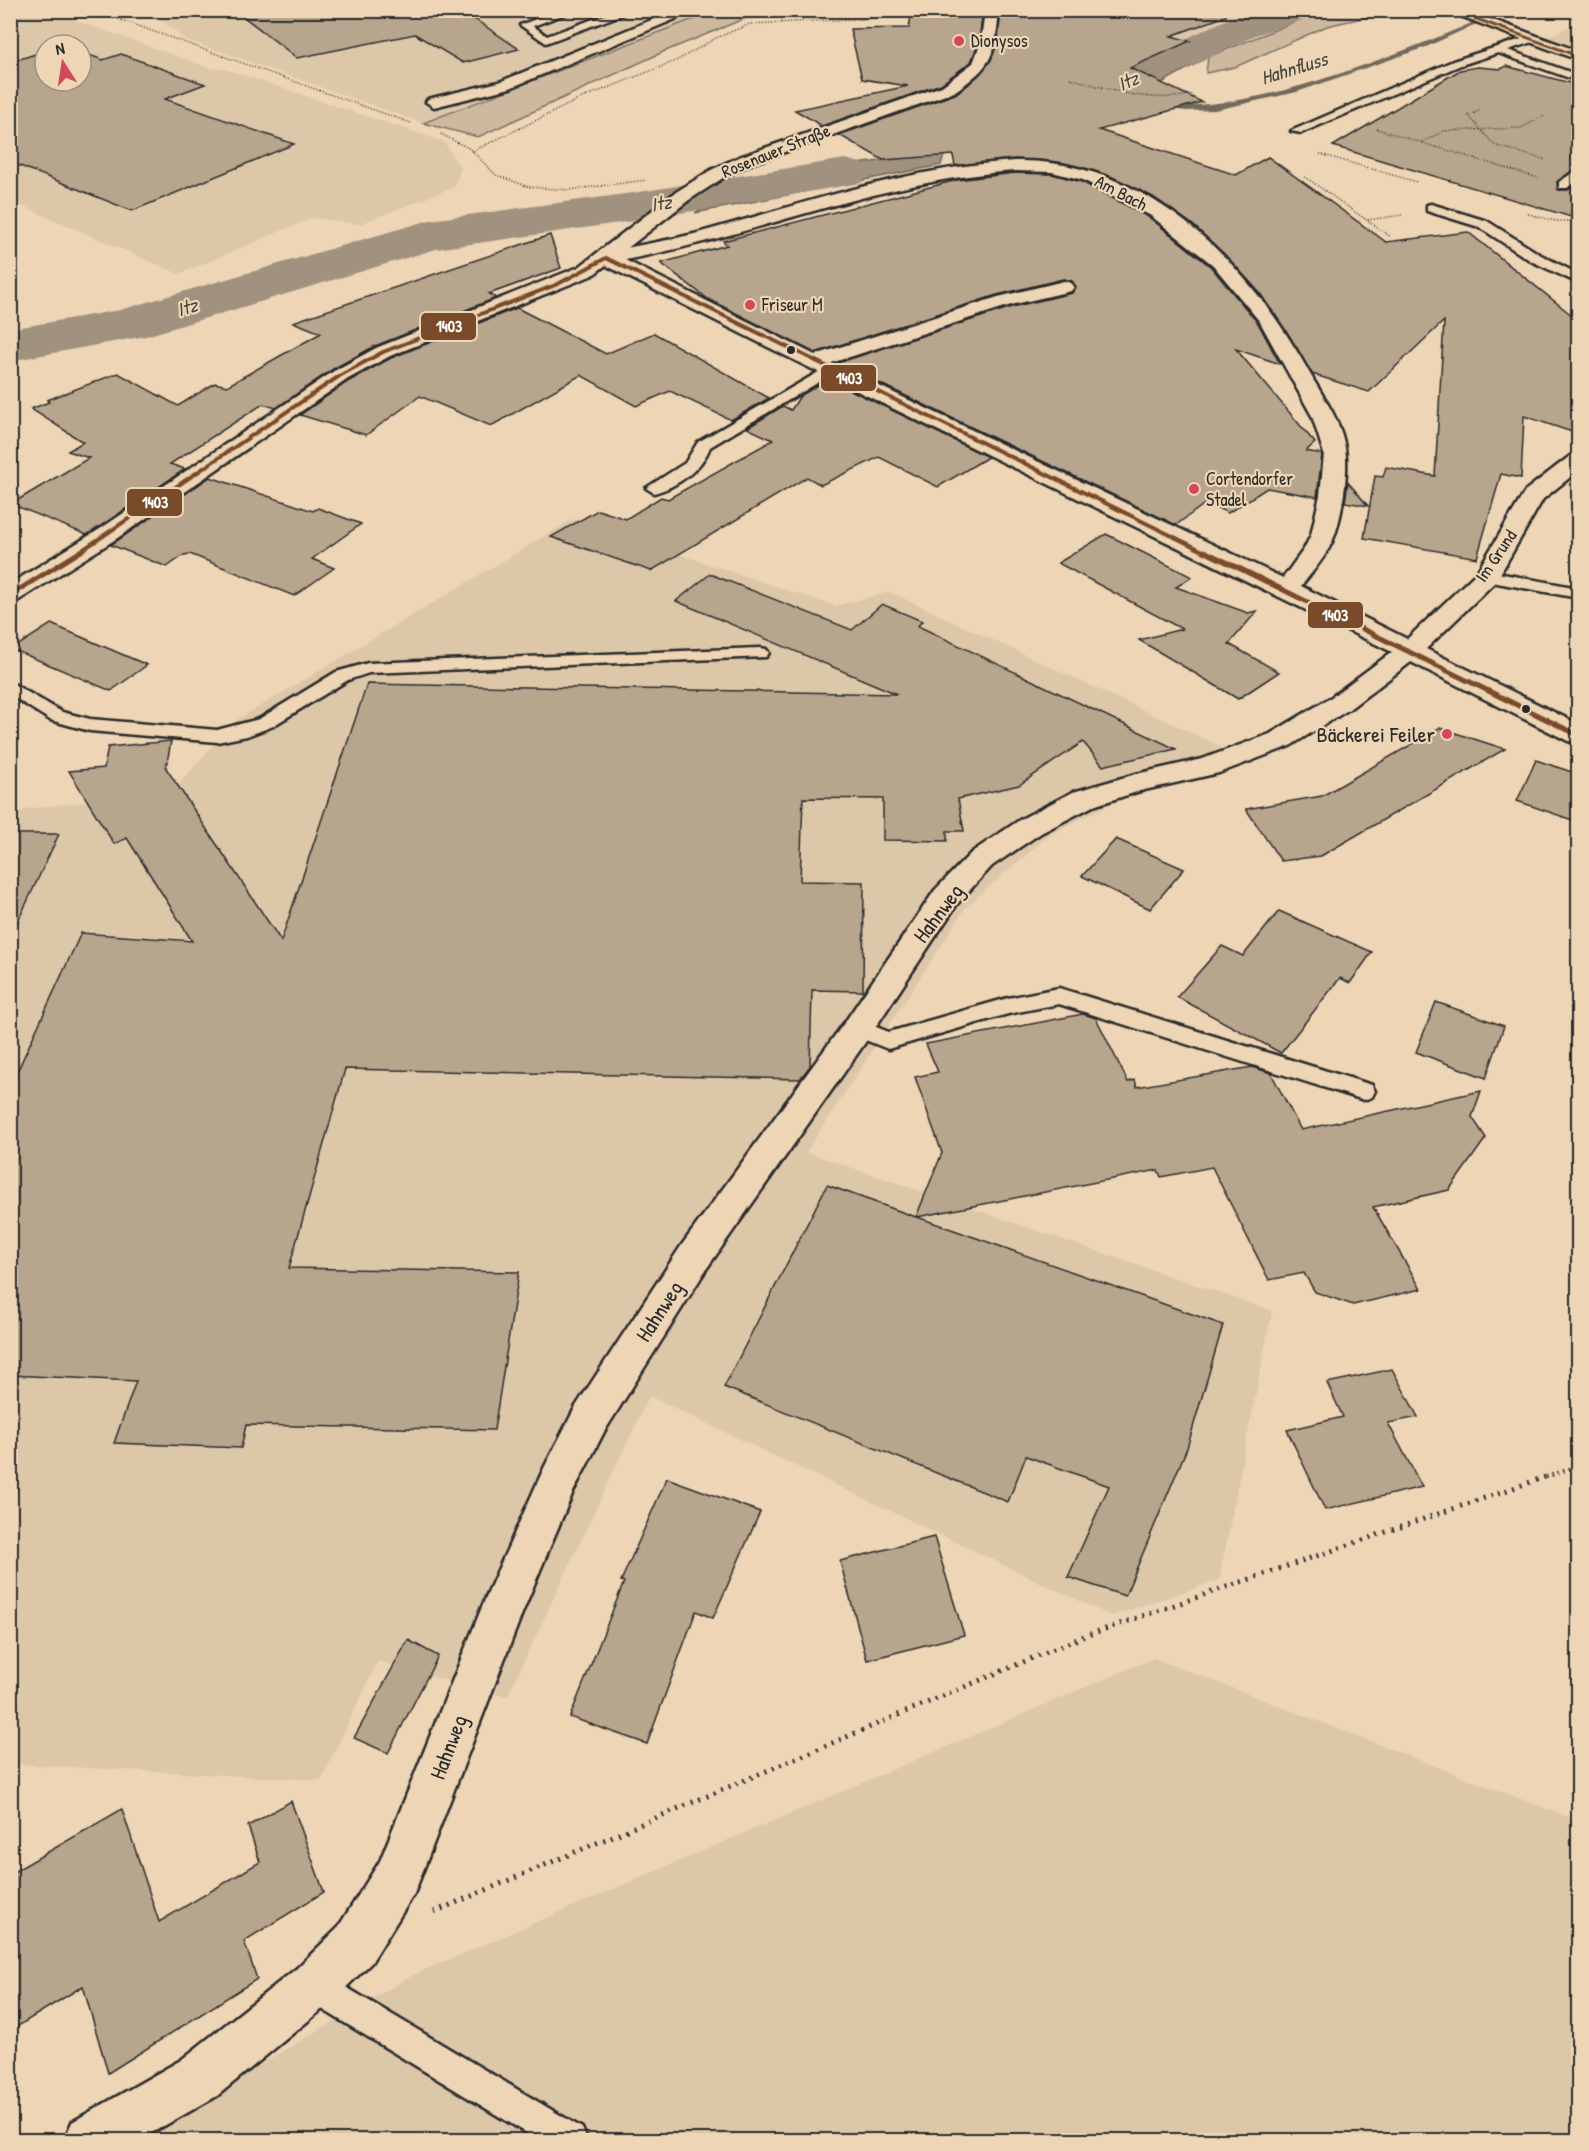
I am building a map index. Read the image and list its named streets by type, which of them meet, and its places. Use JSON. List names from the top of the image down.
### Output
{
  "streets": {
    "street": [
      "Rosenauer Straße",
      "Am Bach",
      "Im Grund",
      "Hahnweg"
    ]
  },
  "crossings": [
    ["Rosenauer Straße", "Am Bach"],
    ["Im Grund", "Hahnweg"]
  ],
  "water": ["Hahnfluss", "Itz"],
  "places": [
    "Dionysos",
    "Friseur M",
    "Cortendorfer Stadel",
    "Bäckerei Feiler"
  ],
  "lines": ["transit line 1403"],
  "north": "top"
}
